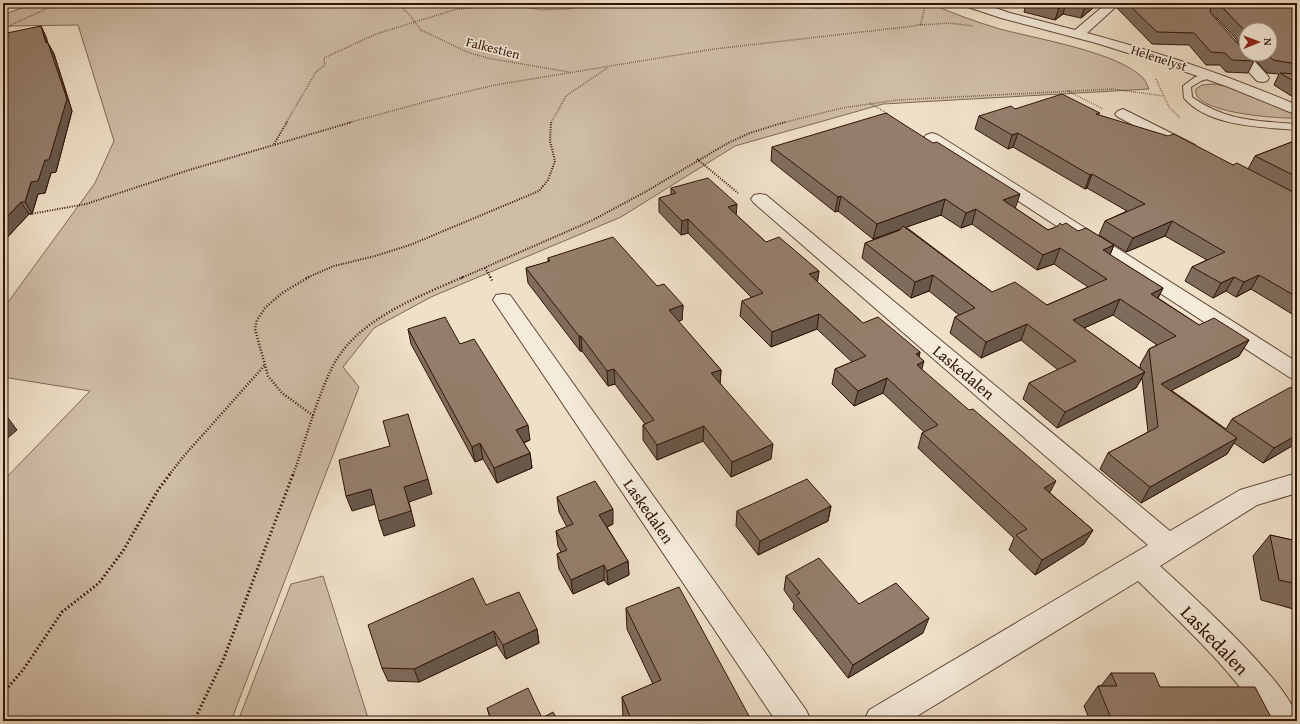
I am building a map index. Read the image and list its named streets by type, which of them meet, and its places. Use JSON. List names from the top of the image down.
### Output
{
  "streets": {
    "street": ["Helenelyst", "Laskedalen"],
    "path": ["Falkestien"]
  },
  "north": "right"
}
